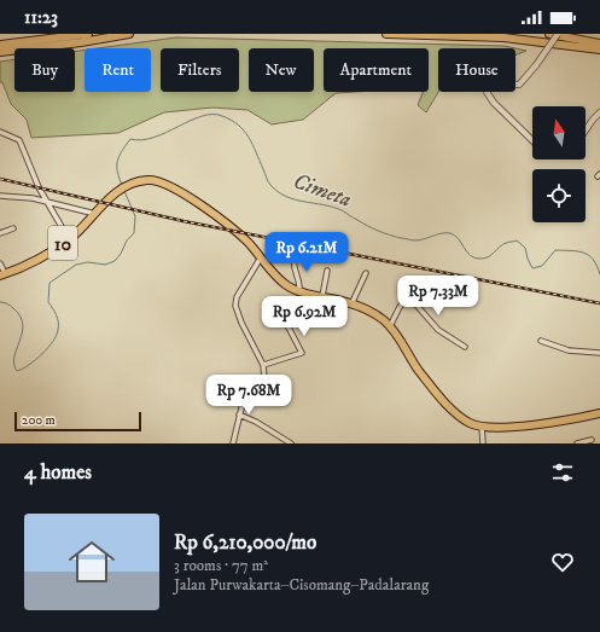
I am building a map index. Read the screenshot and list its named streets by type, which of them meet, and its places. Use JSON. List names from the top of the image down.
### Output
{
  "streets": {
    "highway": ["10"]
  },
  "water": ["Cimeta"],
  "scale_bar": "200 m",
  "north": "top",
  "page": {
    "status": "11:23",
    "chip": [
      "Buy",
      "Rent",
      "Filters",
      "New",
      "Apartment",
      "House"
    ],
    "price": [
      "Rp 6.21M",
      "Rp 7.33M",
      "Rp 6.92M",
      "Rp 7.68M"
    ],
    "scale": "200 m",
    "heading": "4 homes",
    "list": [
      {
        "name": "Rp 6,210,000/mo",
        "note": "3 rooms · 77 m² · Jalan Purwakarta–Cisomang–Padalarang"
      }
    ]
  }
}
